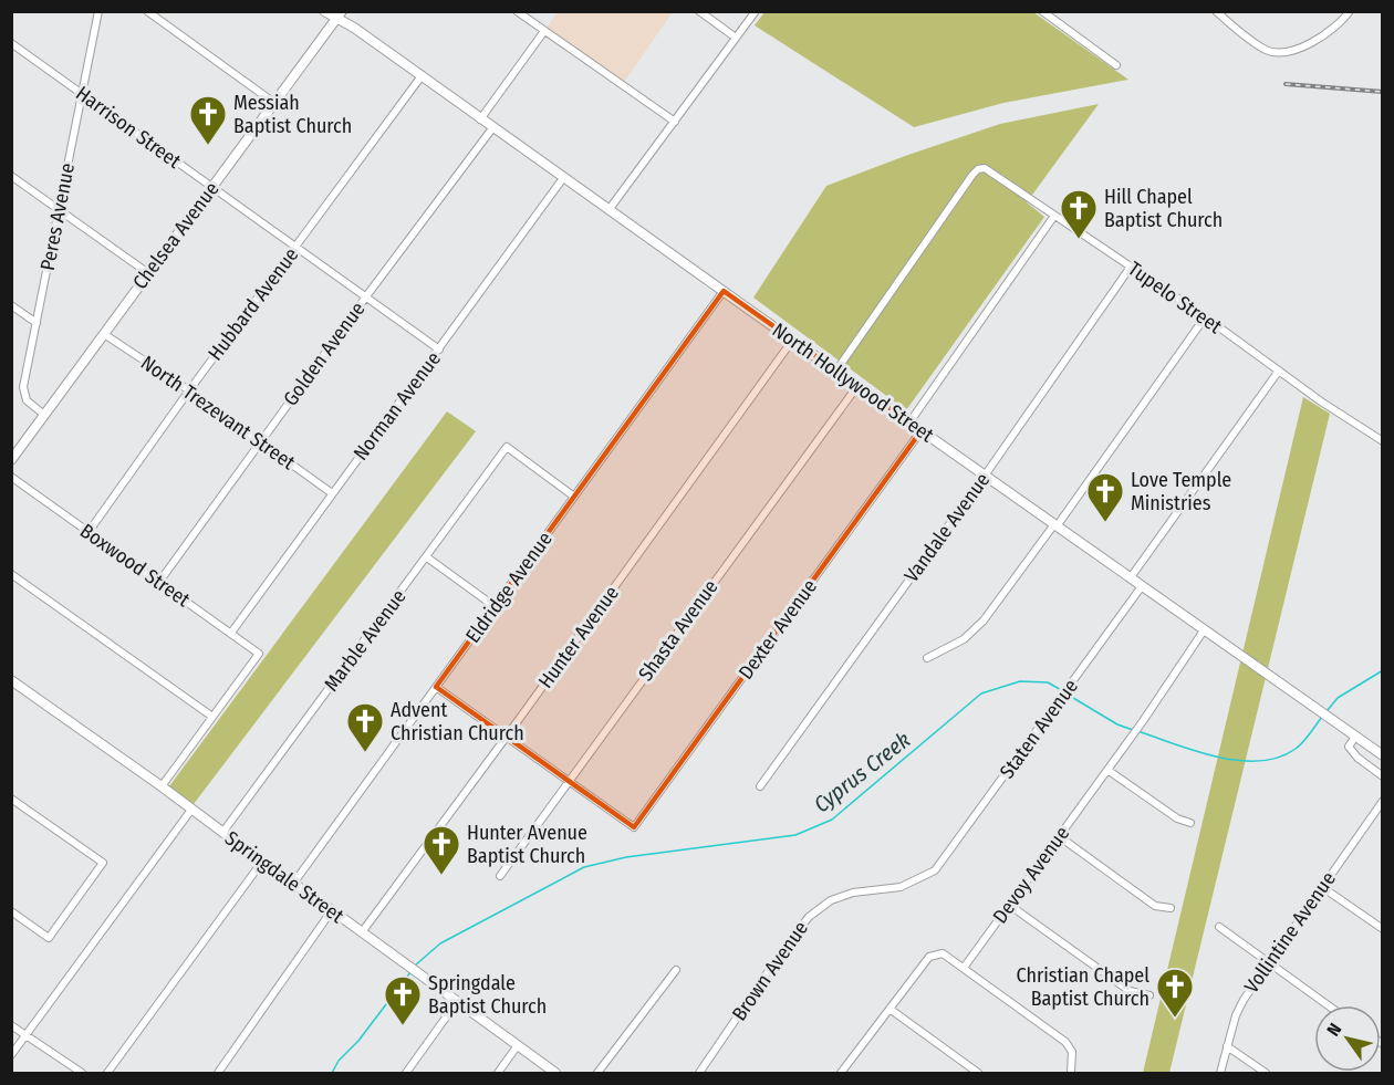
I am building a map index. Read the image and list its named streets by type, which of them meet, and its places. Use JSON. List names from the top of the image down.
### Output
{
  "streets": {
    "main road": ["Chelsea Avenue", "North Hollywood Street", "Springdale Street"],
    "street": [
      "Harrison Street",
      "Peres Avenue",
      "Tupelo Street",
      "Hubbard Avenue",
      "Golden Avenue",
      "Norman Avenue",
      "North Trezevant Street",
      "Vandale Avenue",
      "Boxwood Street",
      "Eldridge Avenue",
      "Dexter Avenue",
      "Shasta Avenue",
      "Hunter Avenue",
      "Marble Avenue",
      "Staten Avenue",
      "Devoy Avenue",
      "Vollintine Avenue",
      "Brown Avenue"
    ]
  },
  "crossings": [
    ["Harrison Street", "Peres Avenue"],
    ["Harrison Street", "Chelsea Avenue"],
    ["Harrison Street", "Hubbard Avenue"],
    ["Harrison Street", "Golden Avenue"],
    ["Harrison Street", "Norman Avenue"],
    ["Peres Avenue", "Chelsea Avenue"],
    ["Chelsea Avenue", "North Hollywood Street"],
    ["Chelsea Avenue", "North Trezevant Street"],
    ["Tupelo Street", "North Hollywood Street"],
    ["Tupelo Street", "Vandale Avenue"],
    ["Hubbard Avenue", "North Hollywood Street"],
    ["Hubbard Avenue", "North Trezevant Street"],
    ["Hubbard Avenue", "Boxwood Street"],
    ["Golden Avenue", "North Hollywood Street"],
    ["Golden Avenue", "North Trezevant Street"],
    ["Golden Avenue", "Boxwood Street"],
    ["North Hollywood Street", "Norman Avenue"],
    ["North Hollywood Street", "Vandale Avenue"],
    ["North Hollywood Street", "Eldridge Avenue"],
    ["North Hollywood Street", "Dexter Avenue"],
    ["North Hollywood Street", "Shasta Avenue"],
    ["North Hollywood Street", "Hunter Avenue"],
    ["North Hollywood Street", "Staten Avenue"],
    ["North Hollywood Street", "Devoy Avenue"],
    ["Norman Avenue", "North Trezevant Street"],
    ["Norman Avenue", "Boxwood Street"],
    ["Eldridge Avenue", "Marble Avenue"],
    ["Eldridge Avenue", "Springdale Street"],
    ["Dexter Avenue", "Shasta Avenue"],
    ["Hunter Avenue", "Springdale Street"],
    ["Marble Avenue", "Springdale Street"],
    ["Staten Avenue", "Brown Avenue"]
  ],
  "water": ["Cyprus Creek"],
  "places": {
    "church": [
      "Messiah Baptist Church",
      "Hill Chapel Baptist Church",
      "Love Temple Ministries",
      "Advent Christian Church",
      "Hunter Avenue Baptist Church",
      "Christian Chapel Baptist Church",
      "Springdale Baptist Church"
    ]
  },
  "north": "top left"
}
